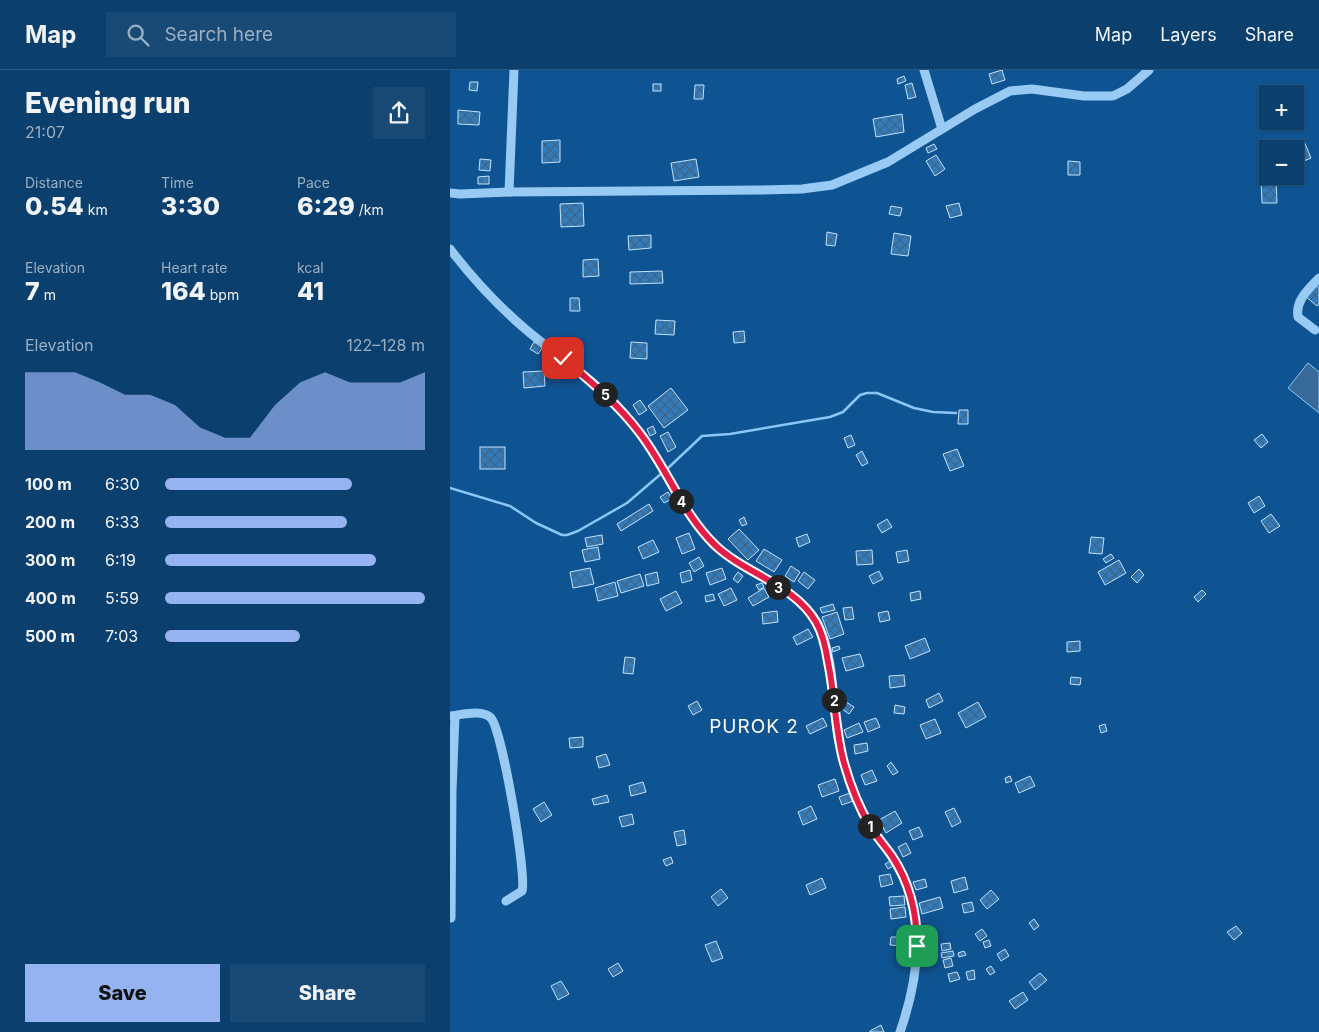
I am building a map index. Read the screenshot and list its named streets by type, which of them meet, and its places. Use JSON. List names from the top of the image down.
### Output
{
  "districts": ["PUROK 2"],
  "page": {
    "header": "Map",
    "search": "Search here",
    "nav": ["Map", "Layers", "Share"],
    "heading": ["Evening run", "21:07"],
    "map_buttons": ["+", "−"],
    "stats": [
      ["Distance", "0.54 km"],
      ["Time", "3:30"],
      ["Pace", "6:29 /km"],
      ["Elevation", "7 m"],
      ["Heart rate", "164 bpm"],
      ["kcal", "41"]
    ],
    "chart": ["Elevation", "122–128 m"],
    "pins": [
      "5",
      "4",
      "3",
      "2",
      "1"
    ],
    "list": [
      {
        "name": "100 m",
        "note": "6:30"
      },
      {
        "name": "200 m",
        "note": "6:33"
      },
      {
        "name": "300 m",
        "note": "6:19"
      },
      {
        "name": "400 m",
        "note": "5:59"
      },
      {
        "name": "500 m",
        "note": "7:03"
      }
    ],
    "buttons": ["Save", "Share"]
  }
}
